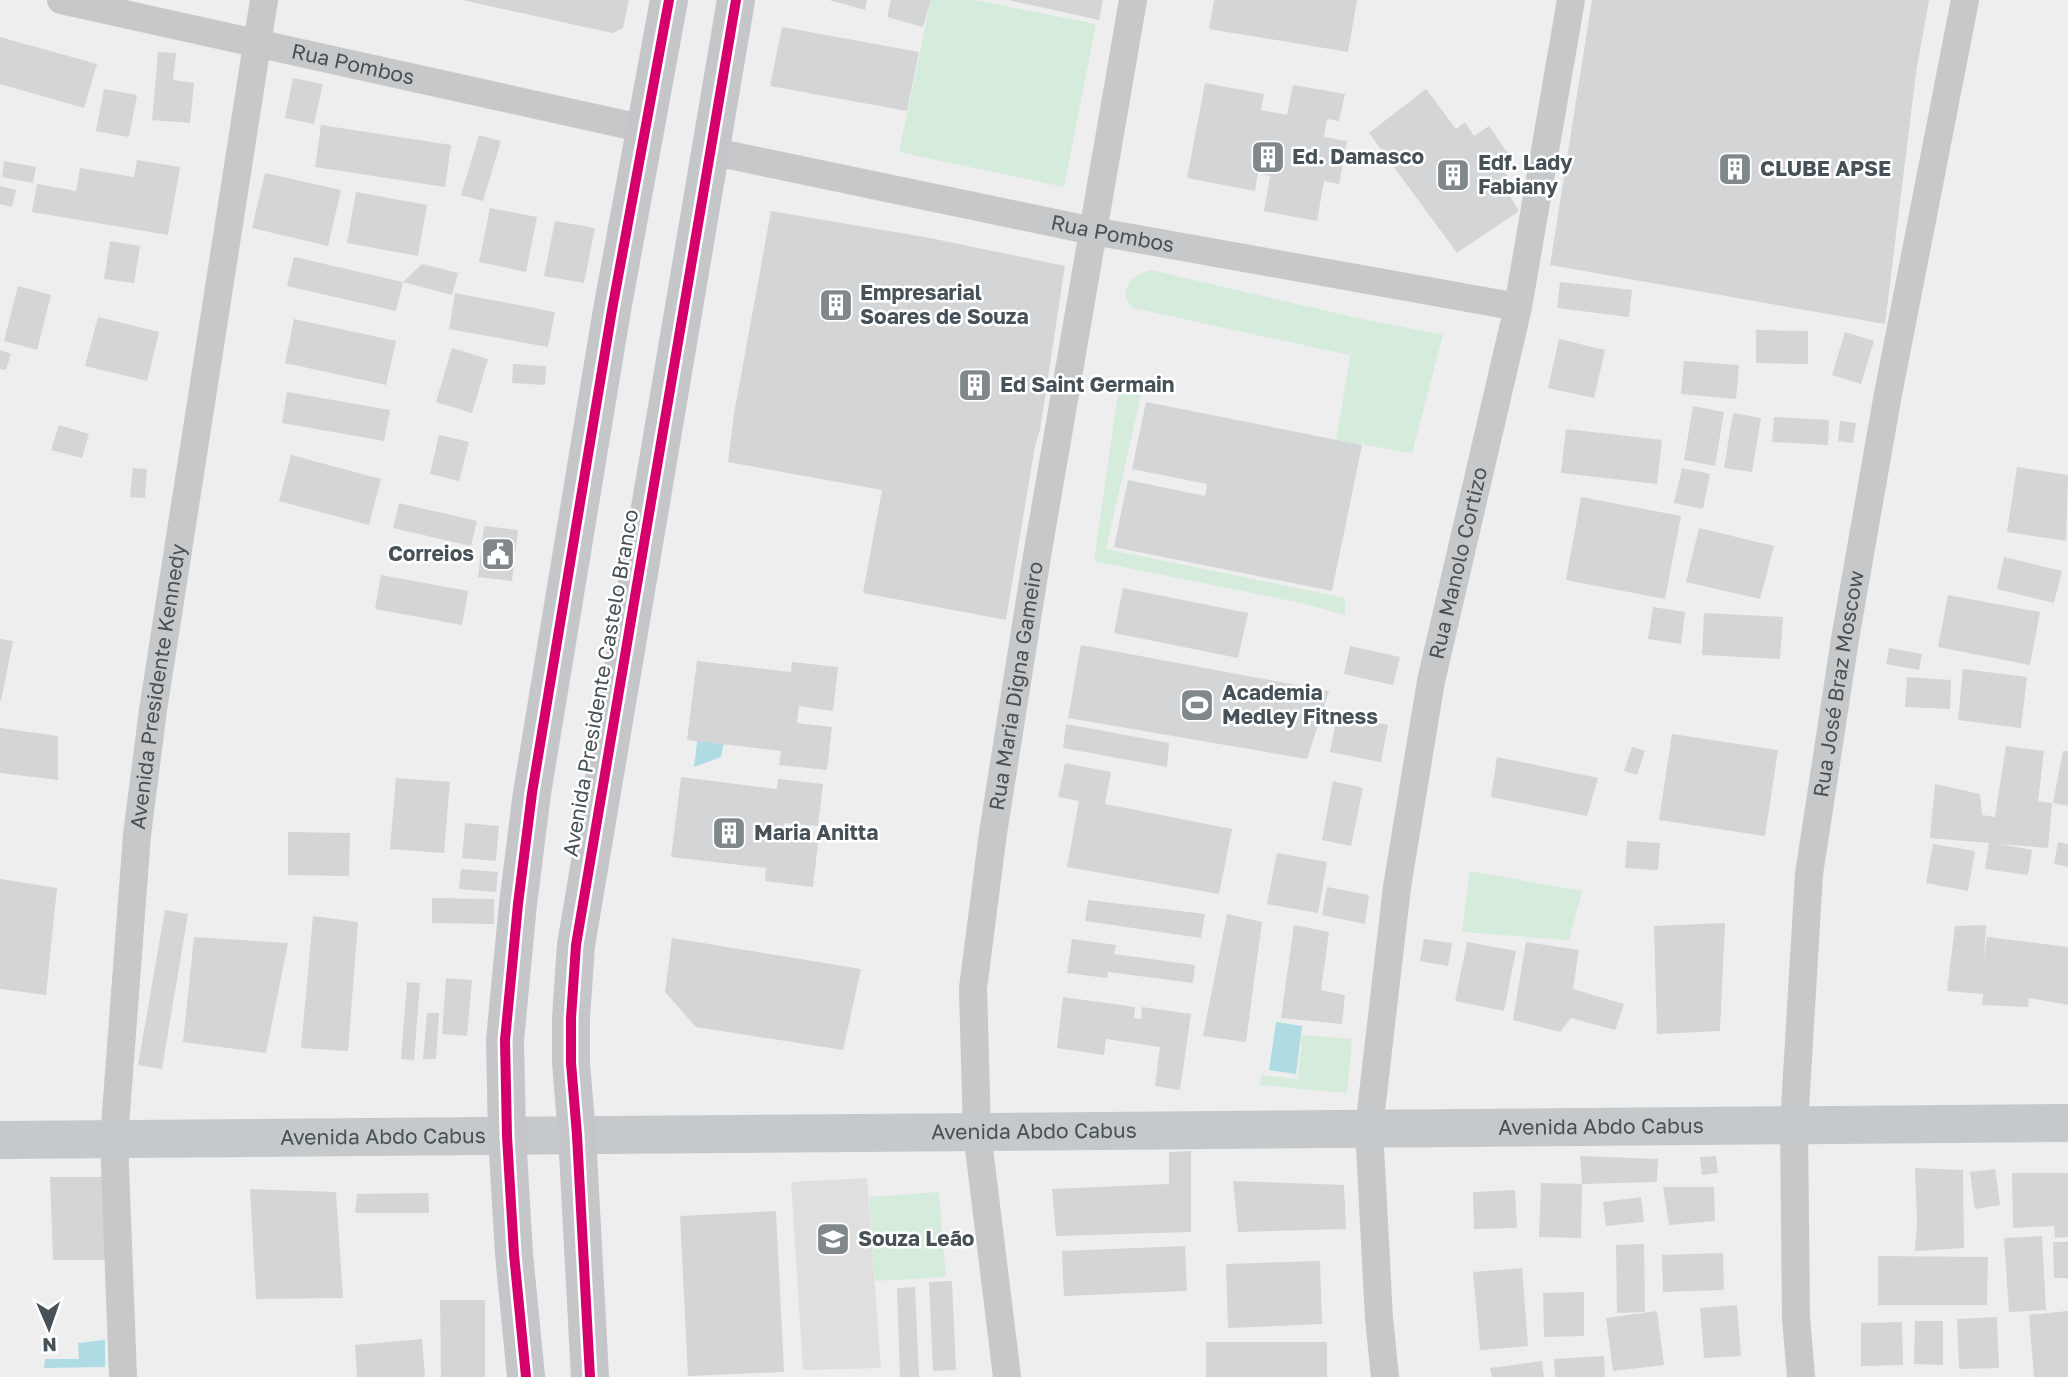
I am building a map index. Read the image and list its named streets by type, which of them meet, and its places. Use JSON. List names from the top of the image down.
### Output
{
  "streets": {
    "main road": ["Avenida Presidente Castelo Branco", "Avenida Abdo Cabus"],
    "street": [
      "Rua Pombos",
      "Rua Manolo Cortizo",
      "Rua José Braz Moscow",
      "Avenida Presidente Kennedy",
      "Rua Maria Digna Gameiro"
    ]
  },
  "crossings": [
    ["Rua Pombos", "Rua Manolo Cortizo"],
    ["Rua Pombos", "Avenida Presidente Castelo Branco"],
    ["Rua Pombos", "Avenida Presidente Kennedy"],
    ["Rua Pombos", "Rua Maria Digna Gameiro"],
    ["Rua Manolo Cortizo", "Avenida Abdo Cabus"],
    ["Avenida Presidente Castelo Branco", "Avenida Abdo Cabus"],
    ["Rua José Braz Moscow", "Avenida Abdo Cabus"],
    ["Avenida Presidente Kennedy", "Avenida Abdo Cabus"],
    ["Rua Maria Digna Gameiro", "Avenida Abdo Cabus"]
  ],
  "places": {
    "building": [
      "Ed. Damasco",
      "CLUBE APSE",
      "Edf. Lady Fabiany",
      "Empresarial Soares de Souza",
      "Ed Saint Germain",
      "Maria Anitta"
    ],
    "public building": ["Correios"],
    "sports": ["Academia Medley Fitness"],
    "school or university": ["Souza Leão"]
  },
  "north": "bottom"
}
